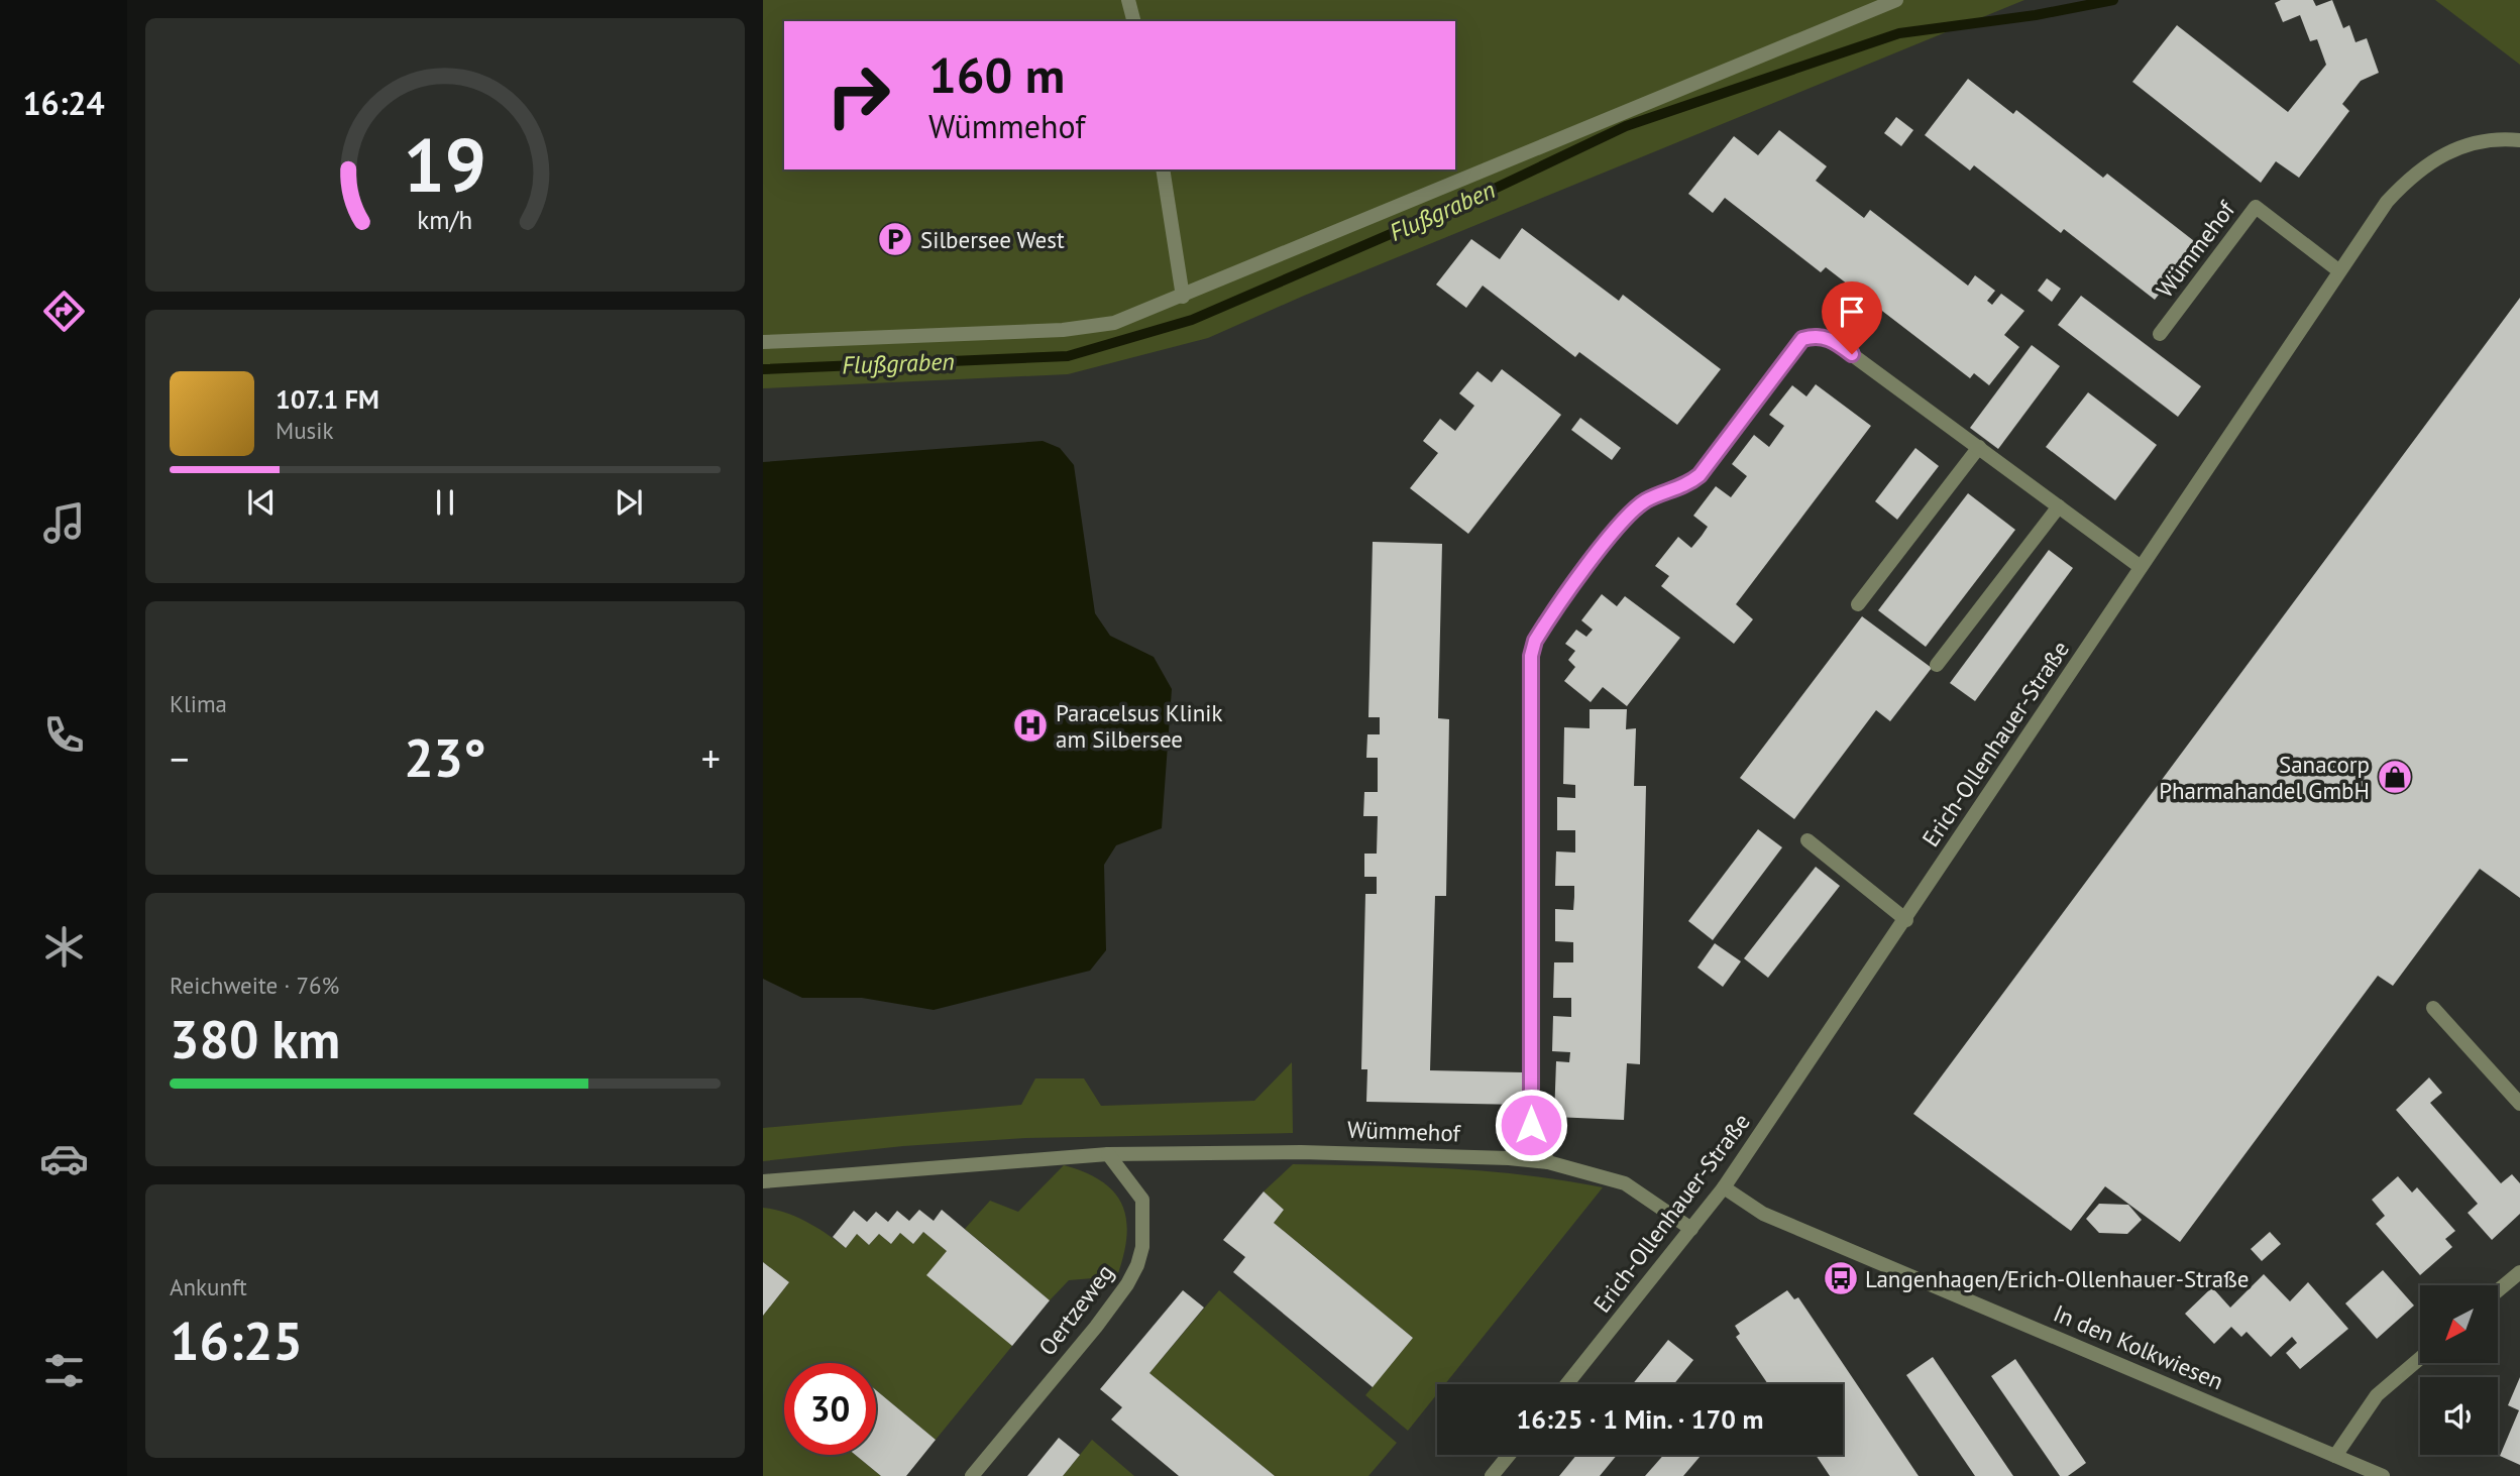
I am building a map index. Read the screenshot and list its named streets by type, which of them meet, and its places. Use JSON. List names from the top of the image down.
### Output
{
  "streets": {
    "street": [
      "Wümmehof",
      "Erich-Ollenhauer-Straße",
      "Oertzeweg",
      "In den Kolkwiesen"
    ]
  },
  "crossings": [
    ["Wümmehof", "Erich-Ollenhauer-Straße"],
    ["Wümmehof", "Oertzeweg"],
    ["Erich-Ollenhauer-Straße", "In den Kolkwiesen"]
  ],
  "water": ["Flußgraben"],
  "places": {
    "parking": ["Silbersee West"],
    "hospital": ["Paracelsus Klinik am Silbersee"],
    "shop": ["Sanacorp Pharmahandel GmbH"],
    "bus stop": ["Langenhagen/Erich-Ollenhauer-Straße"]
  },
  "north": "bottom left",
  "page": {
    "tabs": "16:24",
    "turn": ["160 m", "Wümmehof"],
    "song": ["107.1 FM", "Musik"],
    "tile": [
      "Klima",
      ["Reichweite · 76%", "380 km"],
      ["Ankunft", "16:25"]
    ],
    "heat": ["−", "23°", "+"],
    "limit": "30",
    "trip": "16:25 · 1 Min. · 170 m",
    "gauge": ["19", "km/h"]
  }
}
